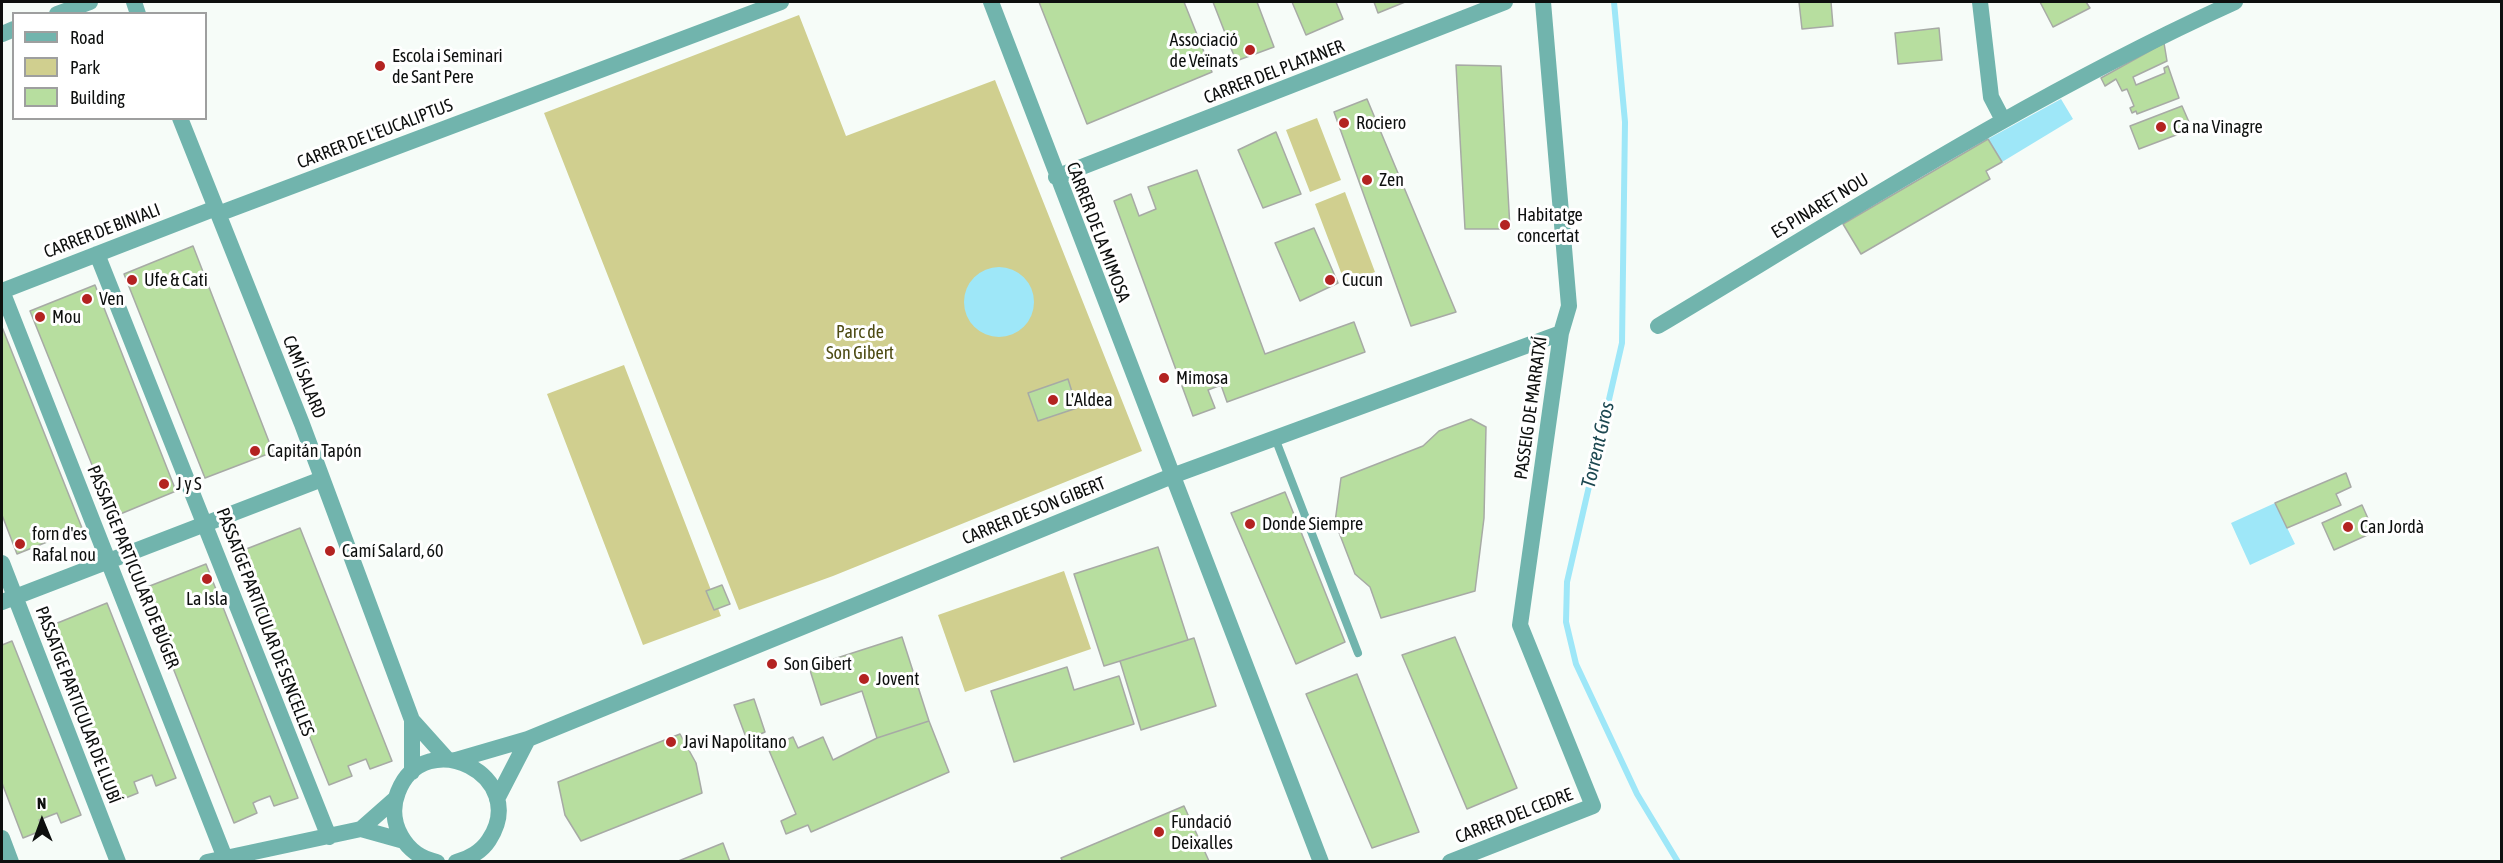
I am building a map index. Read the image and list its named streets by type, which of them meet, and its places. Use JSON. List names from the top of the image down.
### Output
{
  "streets": {
    "street": [
      "CARRER DEL PLATANER",
      "CARRER DE L'EUCALIPTUS",
      "ES PINARET NOU",
      "CARRER DE BINIALI",
      "CARRER DE LA MIMOSA",
      "CAMÍ SALARD",
      "PASSEIG DE MARRATXÍ",
      "CARRER DE SON GIBERT",
      "PASSATGE PARTICULAR DE BÚGER",
      "PASSATGE PARTICULAR DE SENCELLES",
      "PASSATGE PARTICULAR DE LLUBÍ",
      "CARRER DEL CEDRE"
    ]
  },
  "crossings": [
    ["CARRER DEL PLATANER", "CARRER DE LA MIMOSA"],
    ["CARRER DE L'EUCALIPTUS", "CARRER DE BINIALI"],
    ["CARRER DE L'EUCALIPTUS", "CAMÍ SALARD"],
    ["CARRER DE BINIALI", "CAMÍ SALARD"],
    ["CARRER DE BINIALI", "PASSATGE PARTICULAR DE BÚGER"],
    ["CARRER DE BINIALI", "PASSATGE PARTICULAR DE SENCELLES"],
    ["CARRER DE LA MIMOSA", "CARRER DE SON GIBERT"],
    ["CAMÍ SALARD", "CARRER DE SON GIBERT"],
    ["PASSEIG DE MARRATXÍ", "CARRER DE SON GIBERT"],
    ["PASSEIG DE MARRATXÍ", "CARRER DEL CEDRE"]
  ],
  "water": ["Torrent Gros"],
  "parks": ["Parc de Son Gibert"],
  "places": [
    "Associació de Veïnats",
    "Escola i Seminari de Sant Pere",
    "Rociero",
    "Ca na Vinagre",
    "Zen",
    "Habitatge concertat",
    "Ufe & Cati",
    "Cucun",
    "Ven",
    "Mou",
    "Mimosa",
    "L'Aldea",
    "Capitán Tapón",
    "J y S",
    "Donde Siempre",
    "Can Jordà",
    "forn d'es Rafal nou",
    "Camí Salard, 60",
    "La Isla",
    "Son Gibert",
    "Jovent",
    "Javi Napolitano",
    "Fundació Deixalles"
  ],
  "legend": ["Road", "Park", "Building"],
  "north": "top"
}
